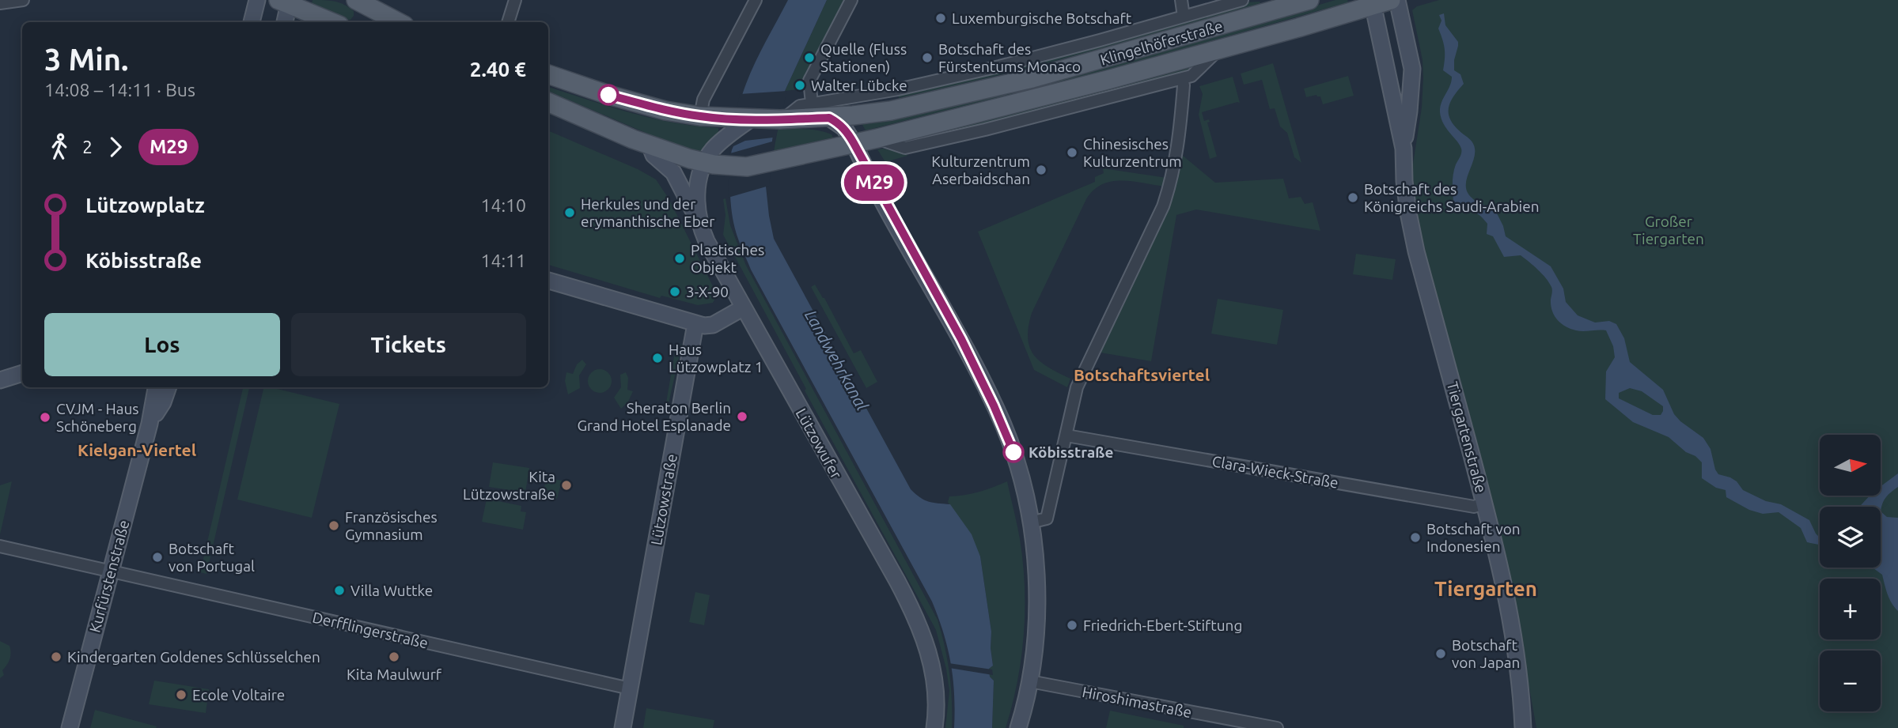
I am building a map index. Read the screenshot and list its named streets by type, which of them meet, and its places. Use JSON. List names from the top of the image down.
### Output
{
  "streets": {
    "main road": [
      "Klingelhöferstraße",
      "Tiergartenstraße",
      "Lützowufer",
      "Lützowstraße",
      "Kurfürstenstraße"
    ],
    "street": ["Clara-Wieck-Straße", "Derfflingerstraße", "Hiroshimastraße"]
  },
  "crossings": [
    ["Klingelhöferstraße", "Tiergartenstraße"],
    ["Klingelhöferstraße", "Lützowufer"],
    ["Tiergartenstraße", "Clara-Wieck-Straße"],
    ["Lützowstraße", "Derfflingerstraße"],
    ["Kurfürstenstraße", "Derfflingerstraße"]
  ],
  "districts": ["Botschaftsviertel", "Kielgan-Viertel", "Tiergarten"],
  "water": ["Landwehrkanal"],
  "parks": ["Großer Tiergarten"],
  "places": [
    "Luxemburgische Botschaft",
    "Quelle (Fluss Stationen)",
    "Botschaft des Fürstentums Monaco",
    "Walter Lübcke",
    "Chinesisches Kulturzentrum",
    "Kulturzentrum Aserbaidschan",
    "Botschaft des Königreichs Saudi-Arabien",
    "Herkules und der erymanthische Eber",
    "Plastisches Objekt",
    "3-X-90",
    "Haus Lützowplatz 1",
    "Sheraton Berlin Grand Hotel Esplanade",
    "CVJM - Haus Schöneberg",
    "Köbisstraße",
    "Kita Lützowstraße",
    "Französisches Gymnasium",
    "Botschaft von Indonesien",
    "Botschaft von Portugal",
    "Villa Wuttke",
    "Friedrich-Ebert-Stiftung",
    "Botschaft von Japan",
    "Kindergarten Goldenes Schlüsselchen",
    "Kita Maulwurf",
    "Ecole Voltaire"
  ],
  "lines": ["bus line M29"],
  "north": "right",
  "page": {
    "on_map": "M29",
    "heading": ["3 Min.", "14:08 – 14:11 · Bus", "2.40 €"],
    "legs": ["2", "M29"],
    "list": [
      {
        "name": "Lützowplatz",
        "value": "14:10"
      },
      {
        "name": "Köbisstraße",
        "value": "14:11"
      }
    ],
    "buttons": ["Los", "Tickets"],
    "map_buttons": ["+", "−"]
  }
}
